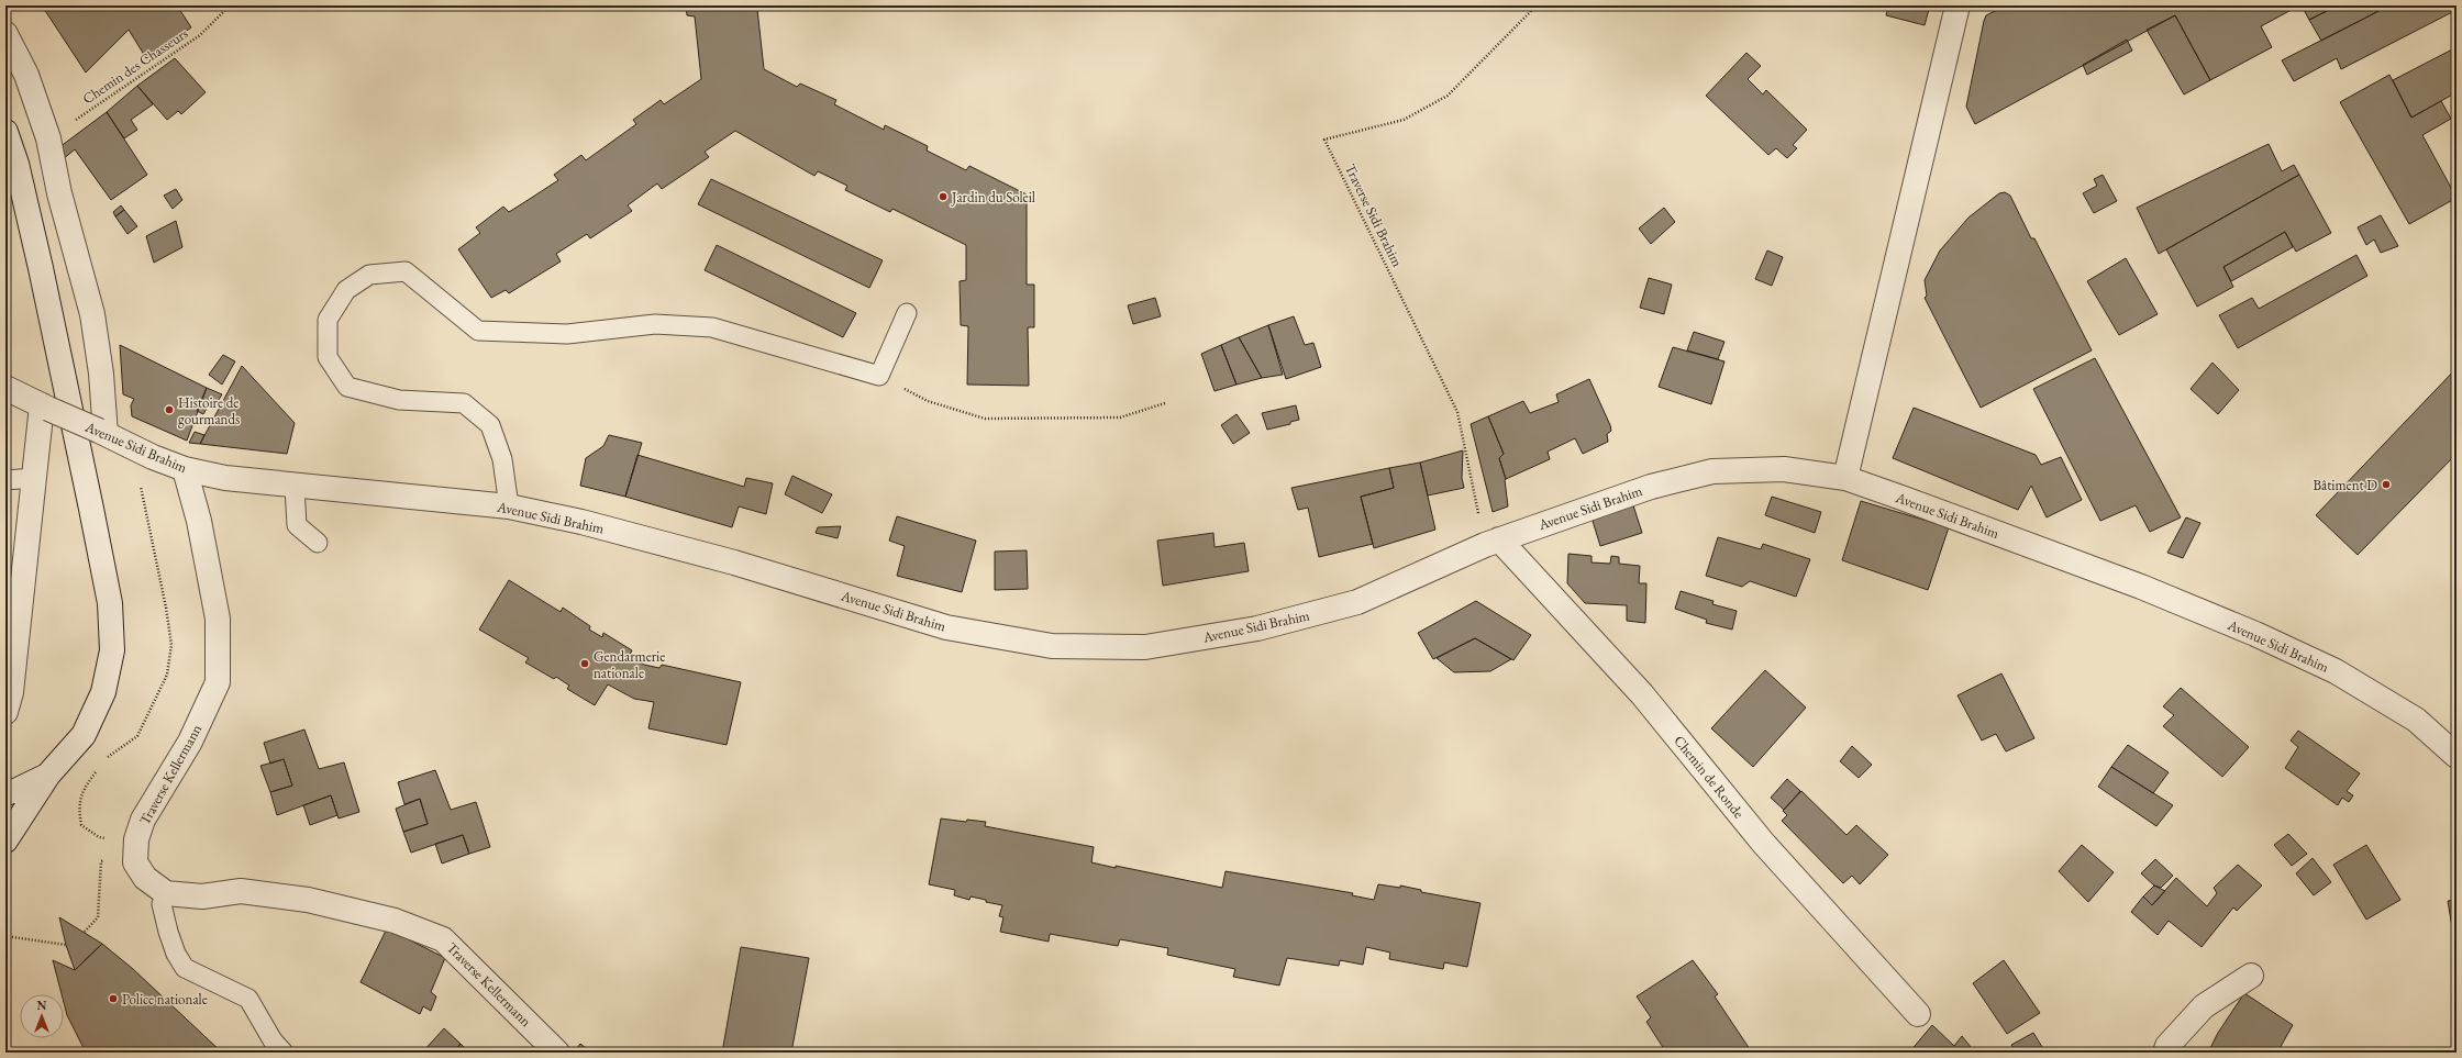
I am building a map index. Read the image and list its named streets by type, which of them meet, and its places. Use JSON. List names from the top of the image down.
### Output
{
  "streets": {
    "street": ["Avenue Sidi Brahim", "Traverse Kellermann", "Chemin de Ronde"],
    "path": ["Chemin des Chasseurs", "Traverse Sidi Brahim"]
  },
  "crossings": [
    ["Traverse Sidi Brahim", "Avenue Sidi Brahim"],
    ["Traverse Sidi Brahim", "Chemin de Ronde"],
    ["Avenue Sidi Brahim", "Traverse Kellermann"],
    ["Avenue Sidi Brahim", "Chemin de Ronde"]
  ],
  "places": [
    "Jardin du Soleil",
    "Histoire de gourmands",
    "Bâtiment D",
    "Gendarmerie nationale",
    "Police nationale"
  ],
  "north": "top"
}
